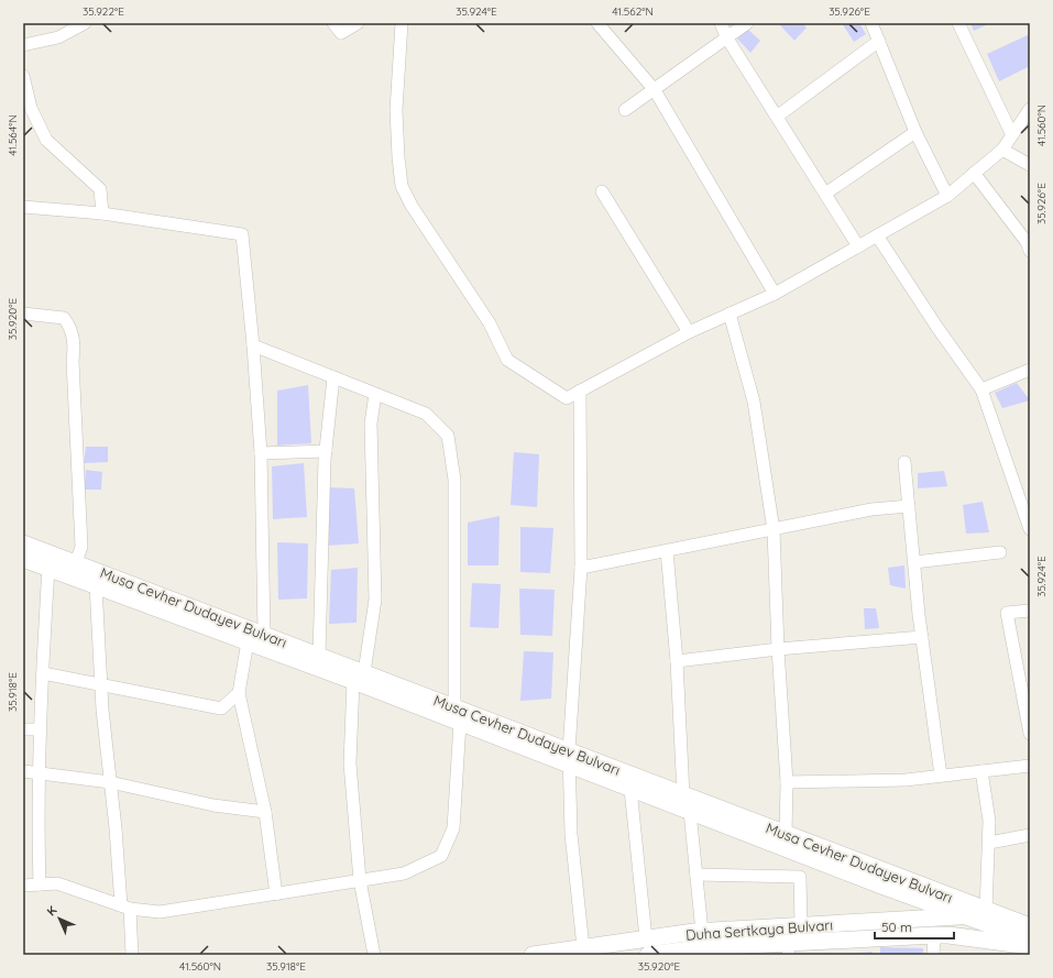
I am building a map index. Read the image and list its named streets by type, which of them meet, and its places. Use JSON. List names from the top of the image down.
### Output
{
  "streets": {
    "main road": ["Musa Cevher Dudayev Bulvarı", "Duha Sertkaya Bulvarı"]
  },
  "crossings": [
    ["Musa Cevher Dudayev Bulvarı", "Duha Sertkaya Bulvarı"]
  ],
  "scale_bar": "50 m",
  "north": "top left",
  "coordinates": [
    "35.922°E",
    "35.924°E",
    "41.562°N",
    "35.926°E",
    "41.560°N",
    "41.564°N",
    "35.920°E",
    "35.918°E"
  ]
}
